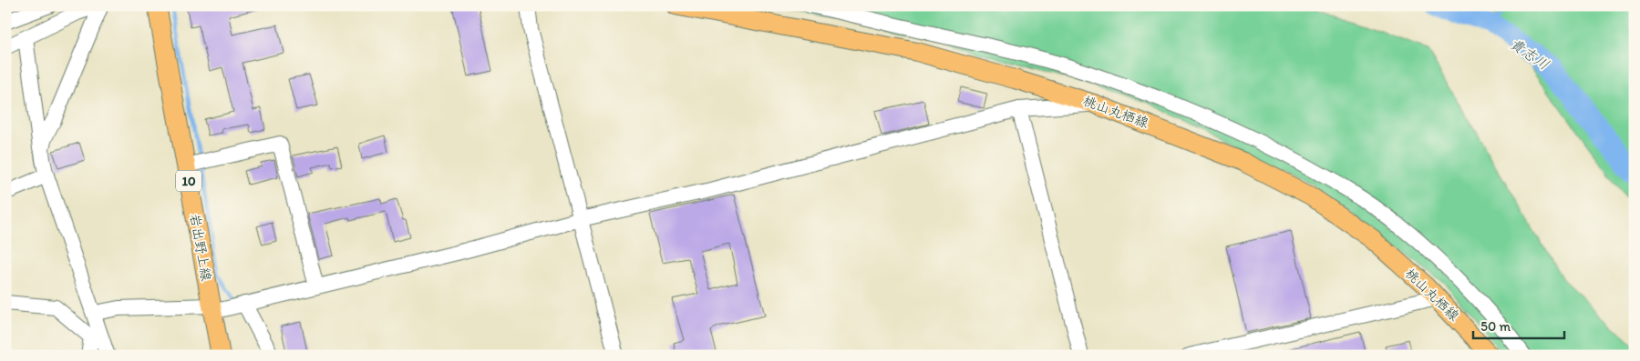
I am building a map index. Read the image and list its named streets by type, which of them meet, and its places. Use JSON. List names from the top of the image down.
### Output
{
  "streets": {
    "main road": ["桃山丸栖線", "10", "岩出野上線"]
  },
  "water": ["貴志川"],
  "scale_bar": "50 m"
}
